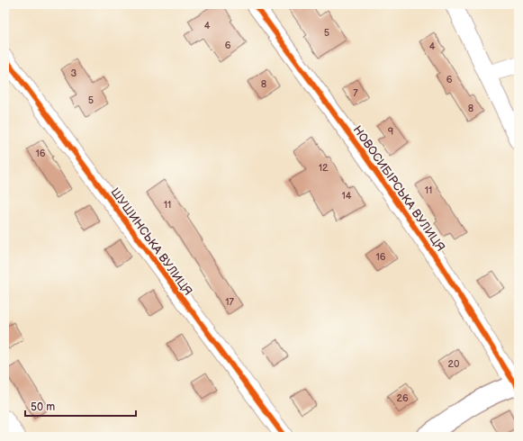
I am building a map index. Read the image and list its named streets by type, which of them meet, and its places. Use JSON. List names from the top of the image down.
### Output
{
  "streets": {
    "street": ["НОВОСИБІРСЬКА ВУЛИЦЯ", "ШУШИНСЬКА ВУЛИЦЯ"]
  },
  "house_numbers": [
    "4",
    "5",
    "6",
    "4",
    "3",
    "6",
    "8",
    "7",
    "5",
    "8",
    "9",
    "16",
    "12",
    "11",
    "14",
    "11",
    "16",
    "17",
    "20",
    "26"
  ],
  "scale_bar": "50 m"
}
